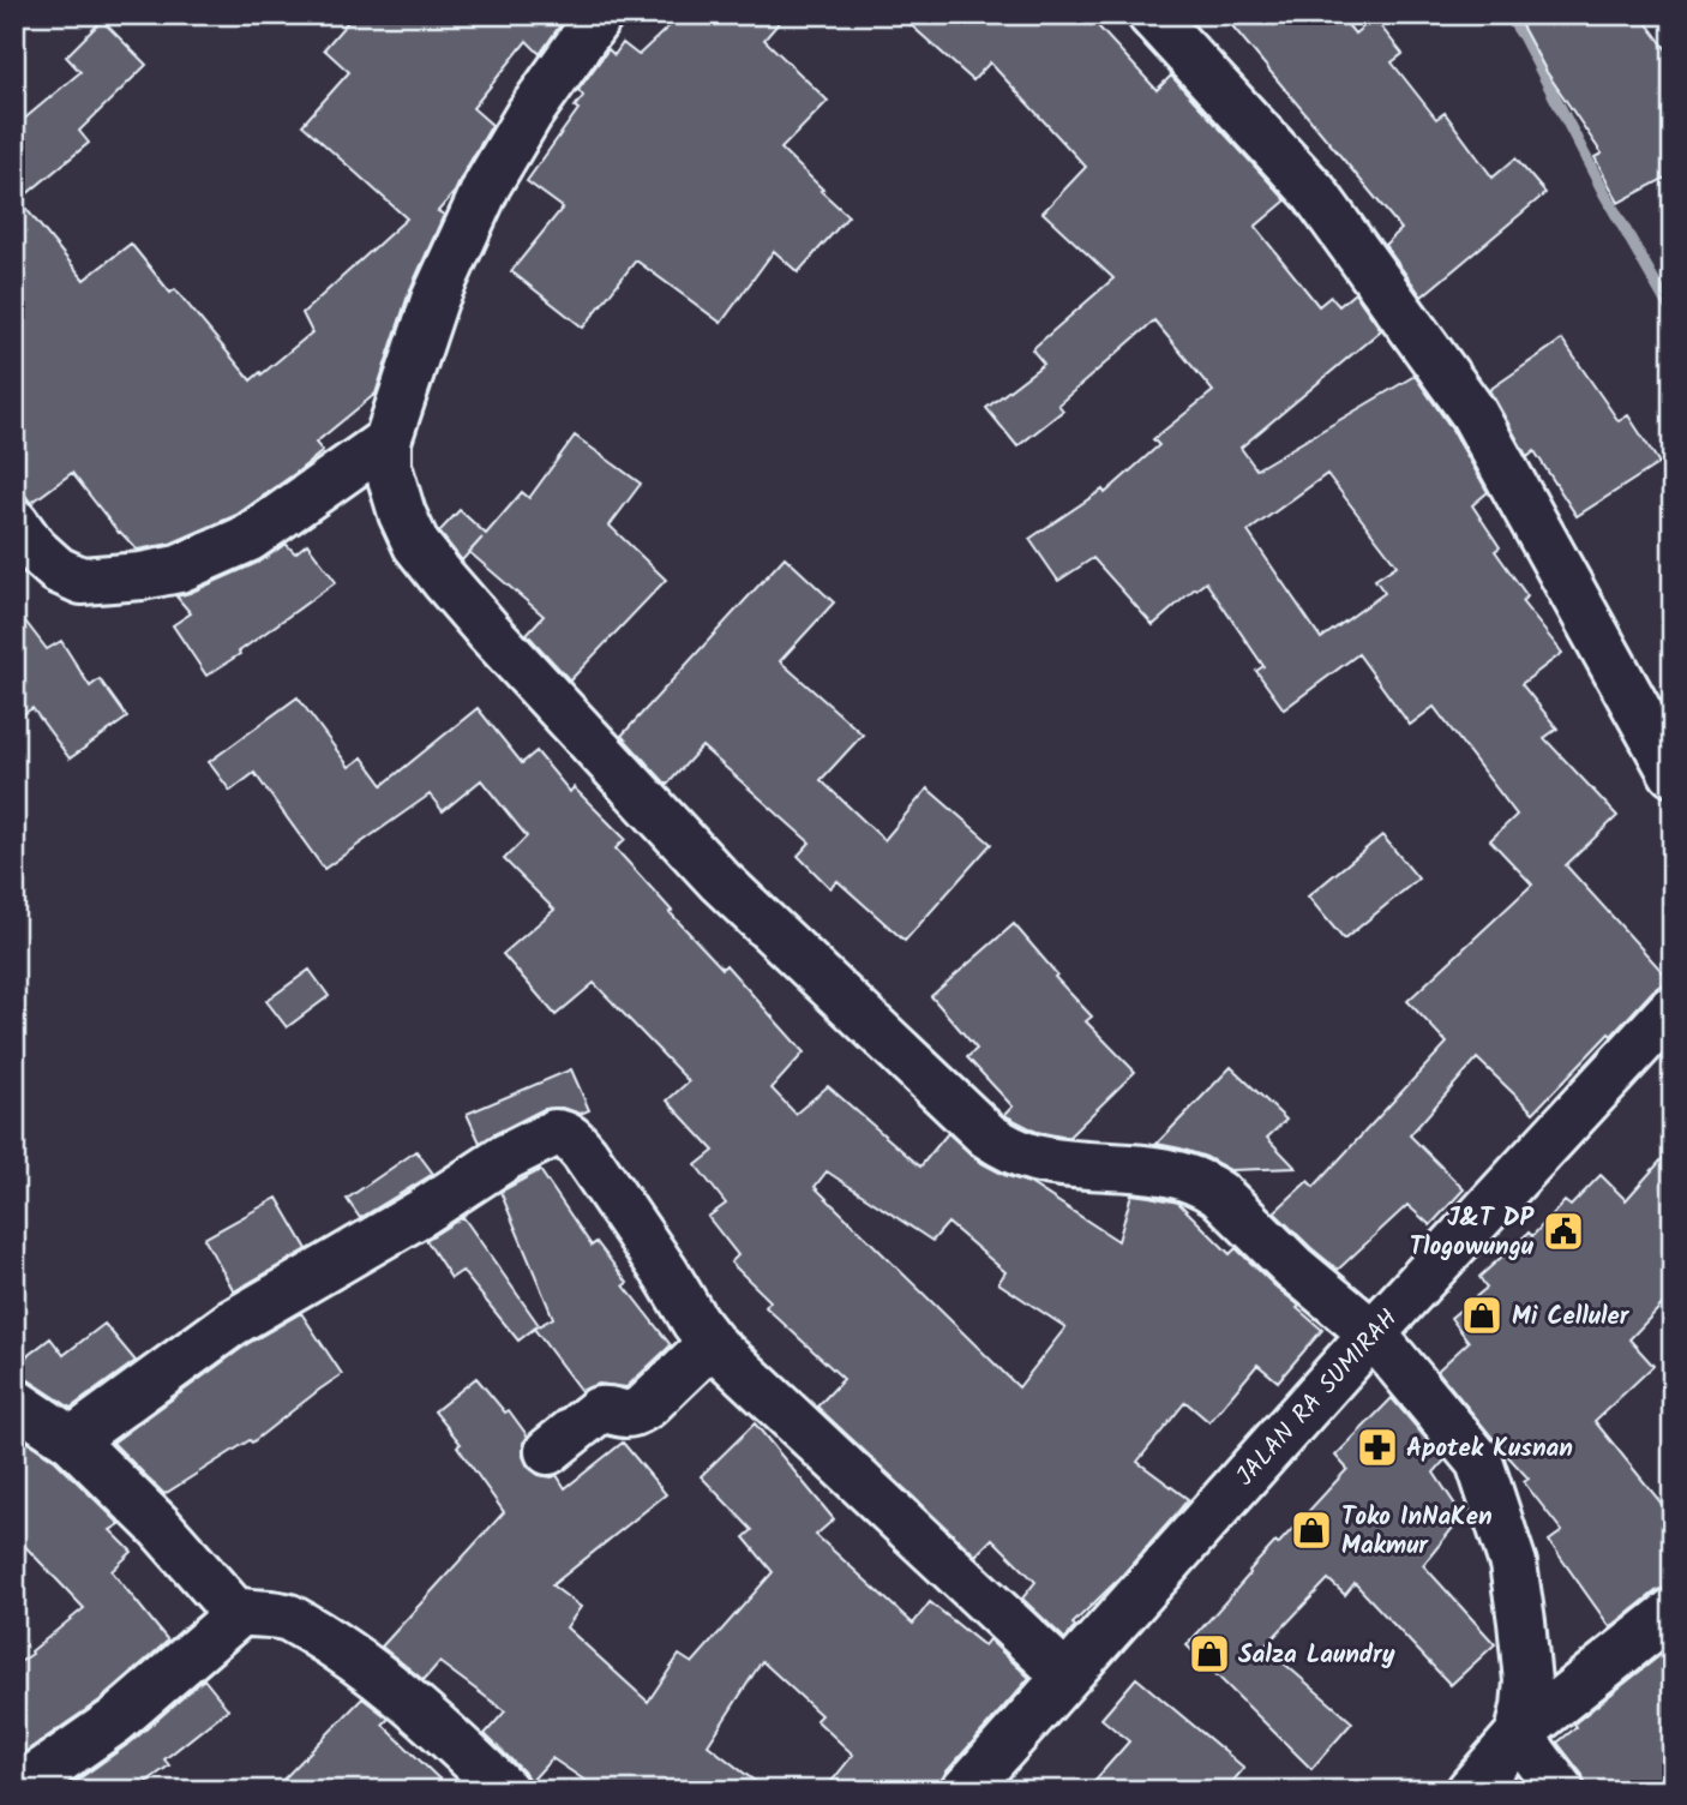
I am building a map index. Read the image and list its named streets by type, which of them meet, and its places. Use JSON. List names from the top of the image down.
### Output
{
  "streets": {
    "street": ["JALAN RA SUMIRAH"]
  },
  "places": {
    "public building": ["J&T DP Tlogowungu"],
    "shop": ["Mi Celluler", "Toko InNaKen Makmur", "Salza Laundry"],
    "pharmacy": ["Apotek Kusnan"]
  }
}
